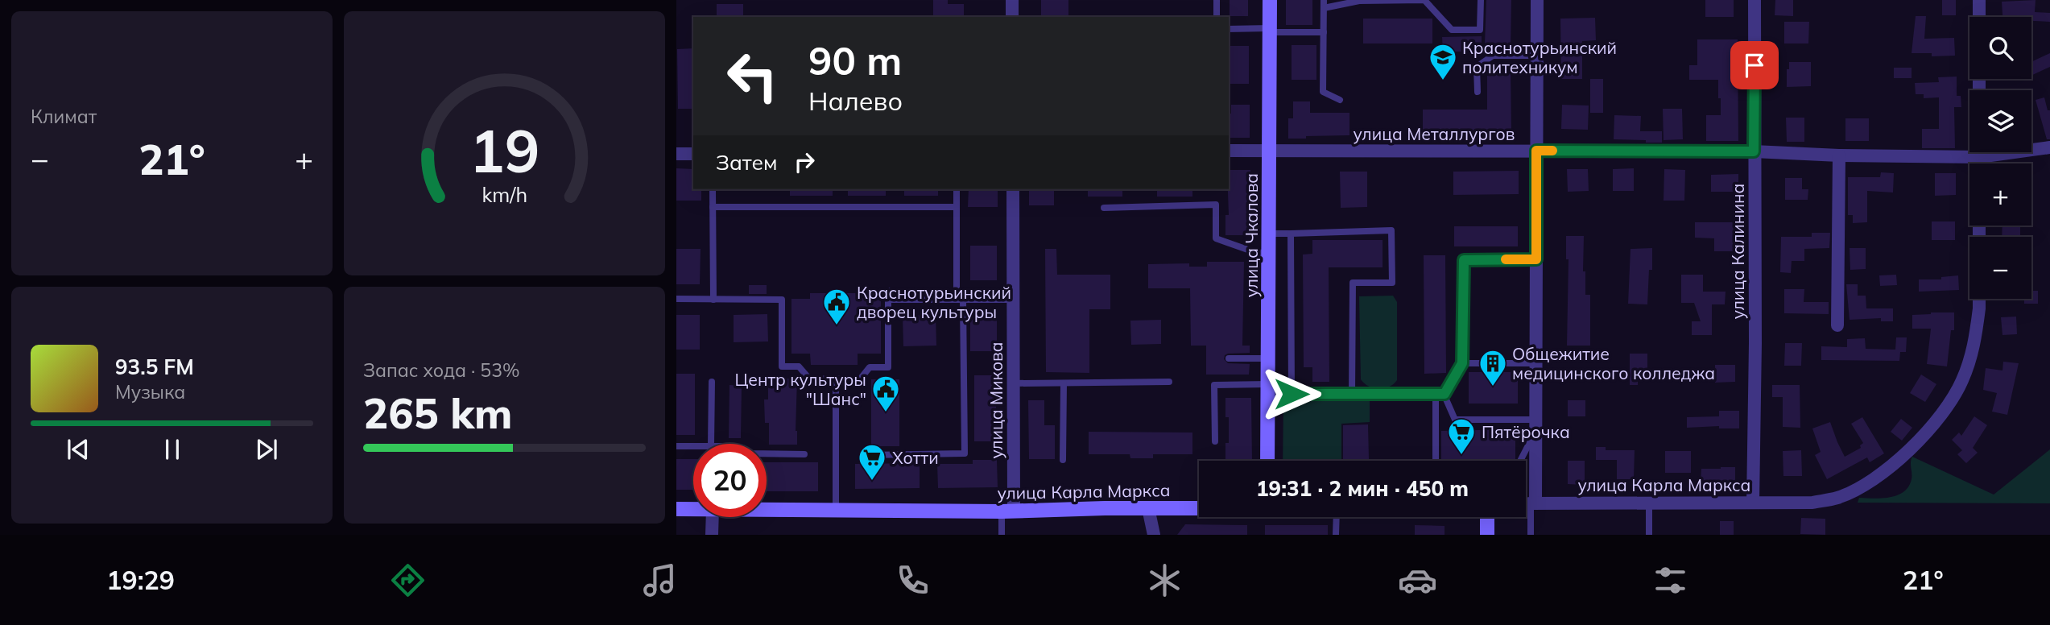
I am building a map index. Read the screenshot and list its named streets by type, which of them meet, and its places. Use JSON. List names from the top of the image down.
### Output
{
  "streets": {
    "main road": ["улица Чкалова", "улица Карла Маркса"],
    "street": ["улица Металлургов", "улица Калинина", "улица Микова"]
  },
  "crossings": [
    ["улица Металлургов", "улица Чкалова"],
    ["улица Металлургов", "улица Калинина"],
    ["улица Металлургов", "улица Карла Маркса"],
    ["улица Калинина", "улица Карла Маркса"],
    ["улица Микова", "улица Карла Маркса"]
  ],
  "places": {
    "school or university": ["Краснотурьинский политехникум"],
    "public building": ["Краснотурьинский дворец культуры", "Центр культуры \"Шанс\""],
    "building": ["Общежитие медицинского колледжа"],
    "supermarket": ["Пятёрочка", "Хотти"]
  },
  "page": {
    "tile": [
      "Климат",
      ["Запас хода · 53%", "265 km"]
    ],
    "map_buttons": ["+", "−"],
    "turn": ["90 m", "Налево"],
    "then": "Затем",
    "heat": ["−", "21°", "+"],
    "song": ["93.5 FM", "Музыка"],
    "limit": "20",
    "trip": "19:31 · 2 мин · 450 m",
    "tabs": ["19:29", "21°"],
    "gauge": ["19", "km/h"]
  }
}
